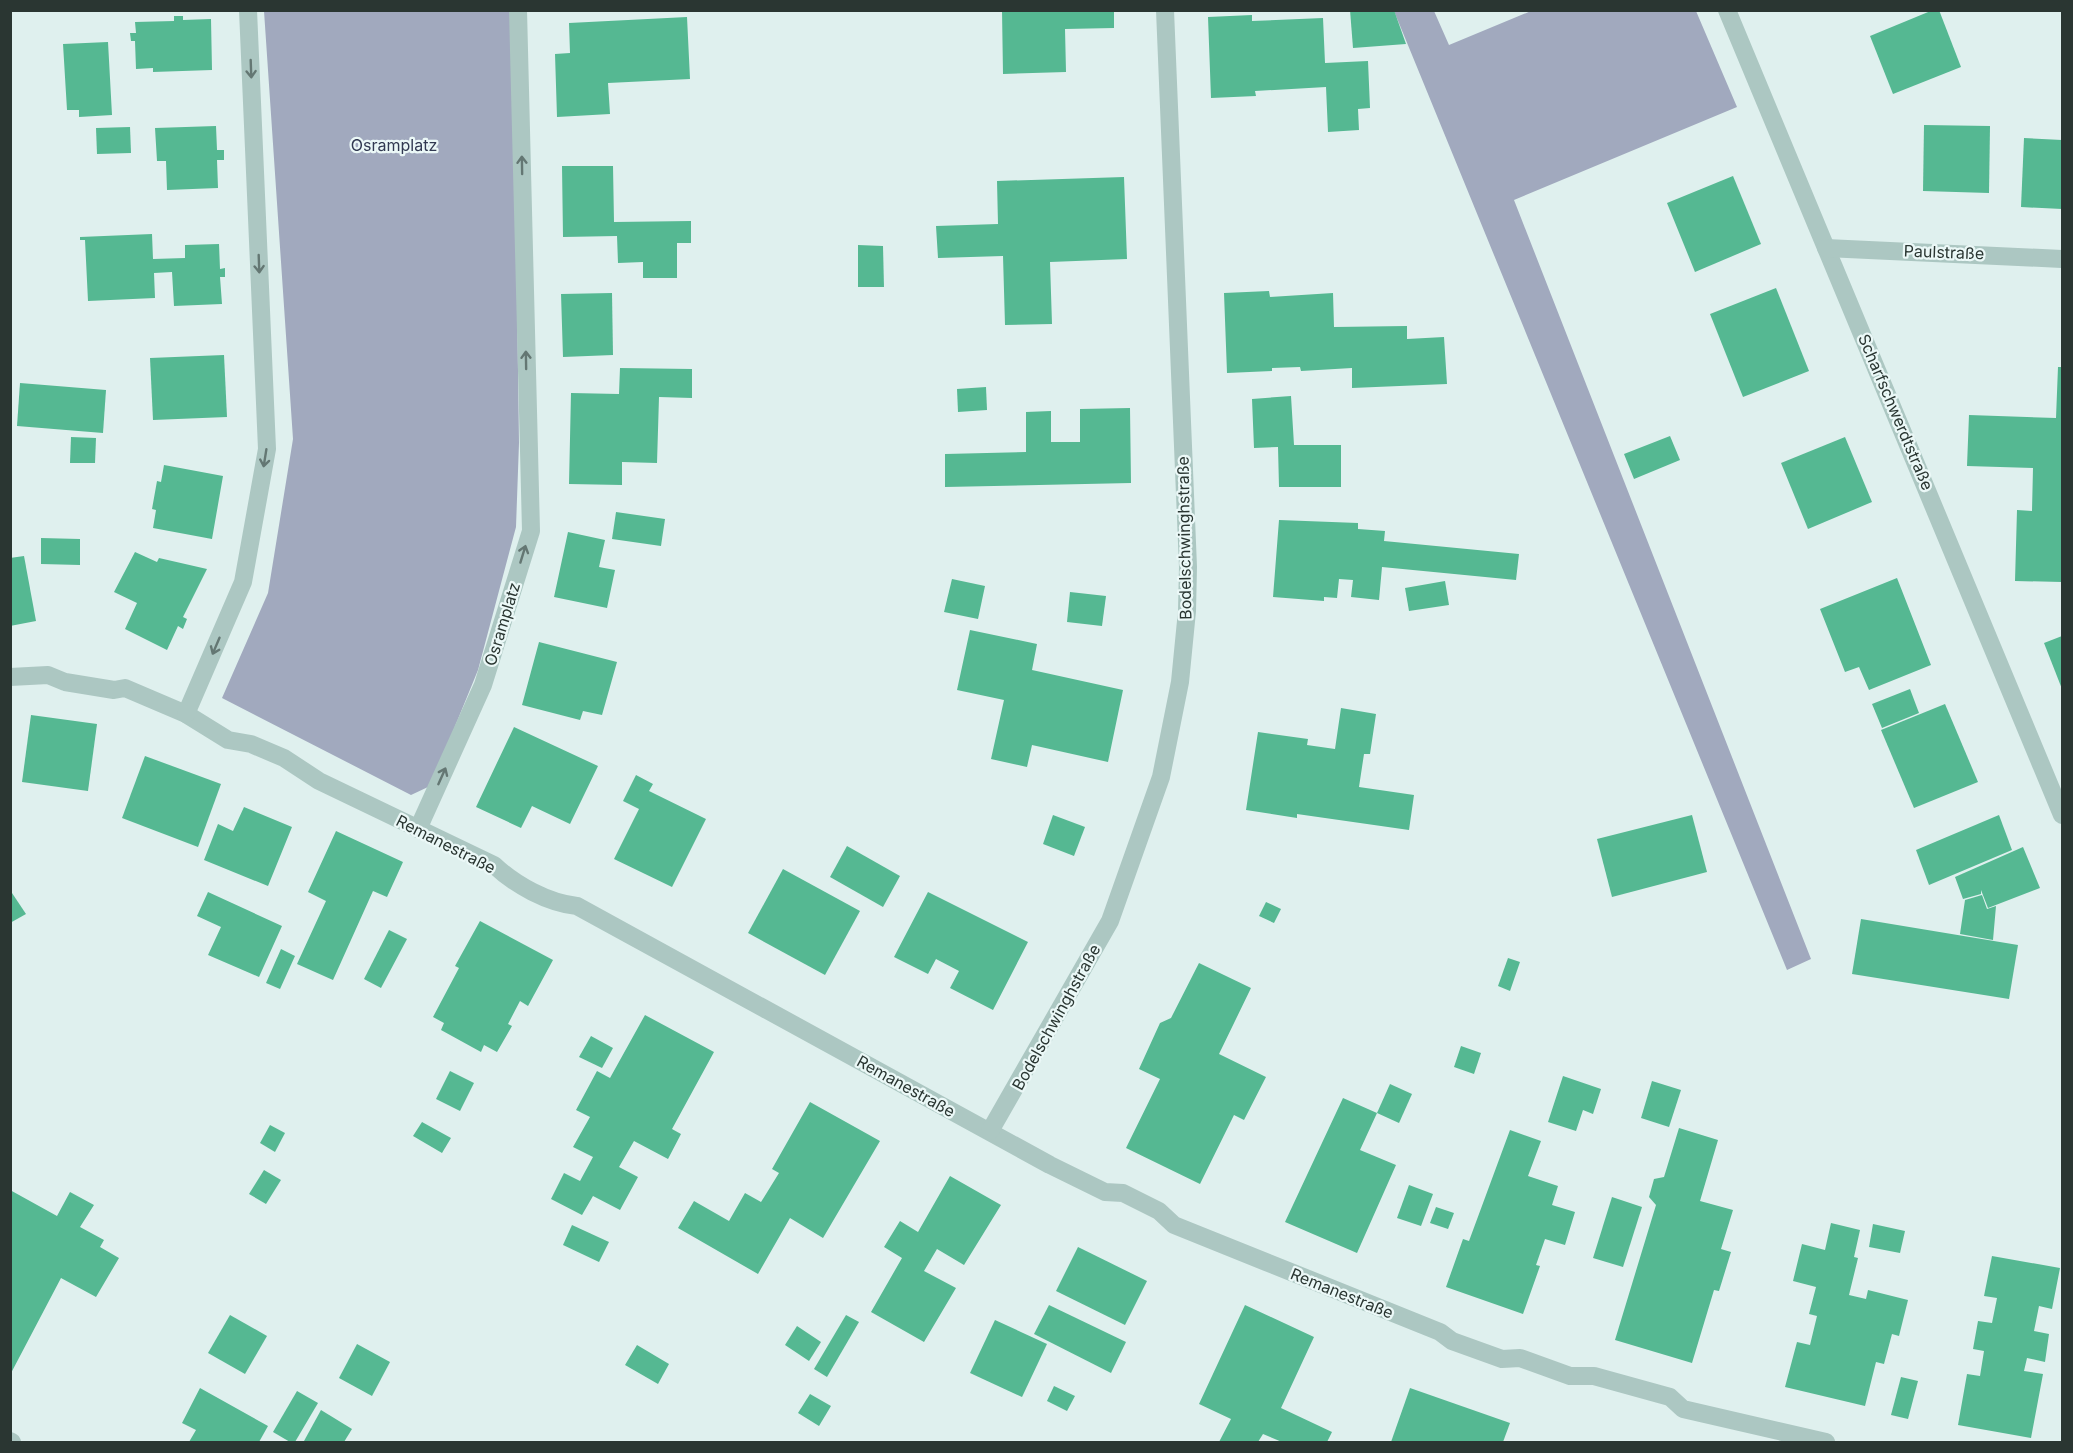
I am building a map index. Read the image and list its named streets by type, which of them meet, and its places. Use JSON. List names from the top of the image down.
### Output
{
  "streets": {
    "street": [
      "Paulstraße",
      "Scharfschwerdtstraße",
      "Bodelschwinghstraße",
      "Osramplatz",
      "Remanestraße"
    ]
  },
  "crossings": [
    ["Paulstraße", "Scharfschwerdtstraße"],
    ["Bodelschwinghstraße", "Remanestraße"],
    ["Osramplatz", "Remanestraße"]
  ],
  "one_way": ["Osramplatz"],
  "parks": ["Osramplatz"]
}
